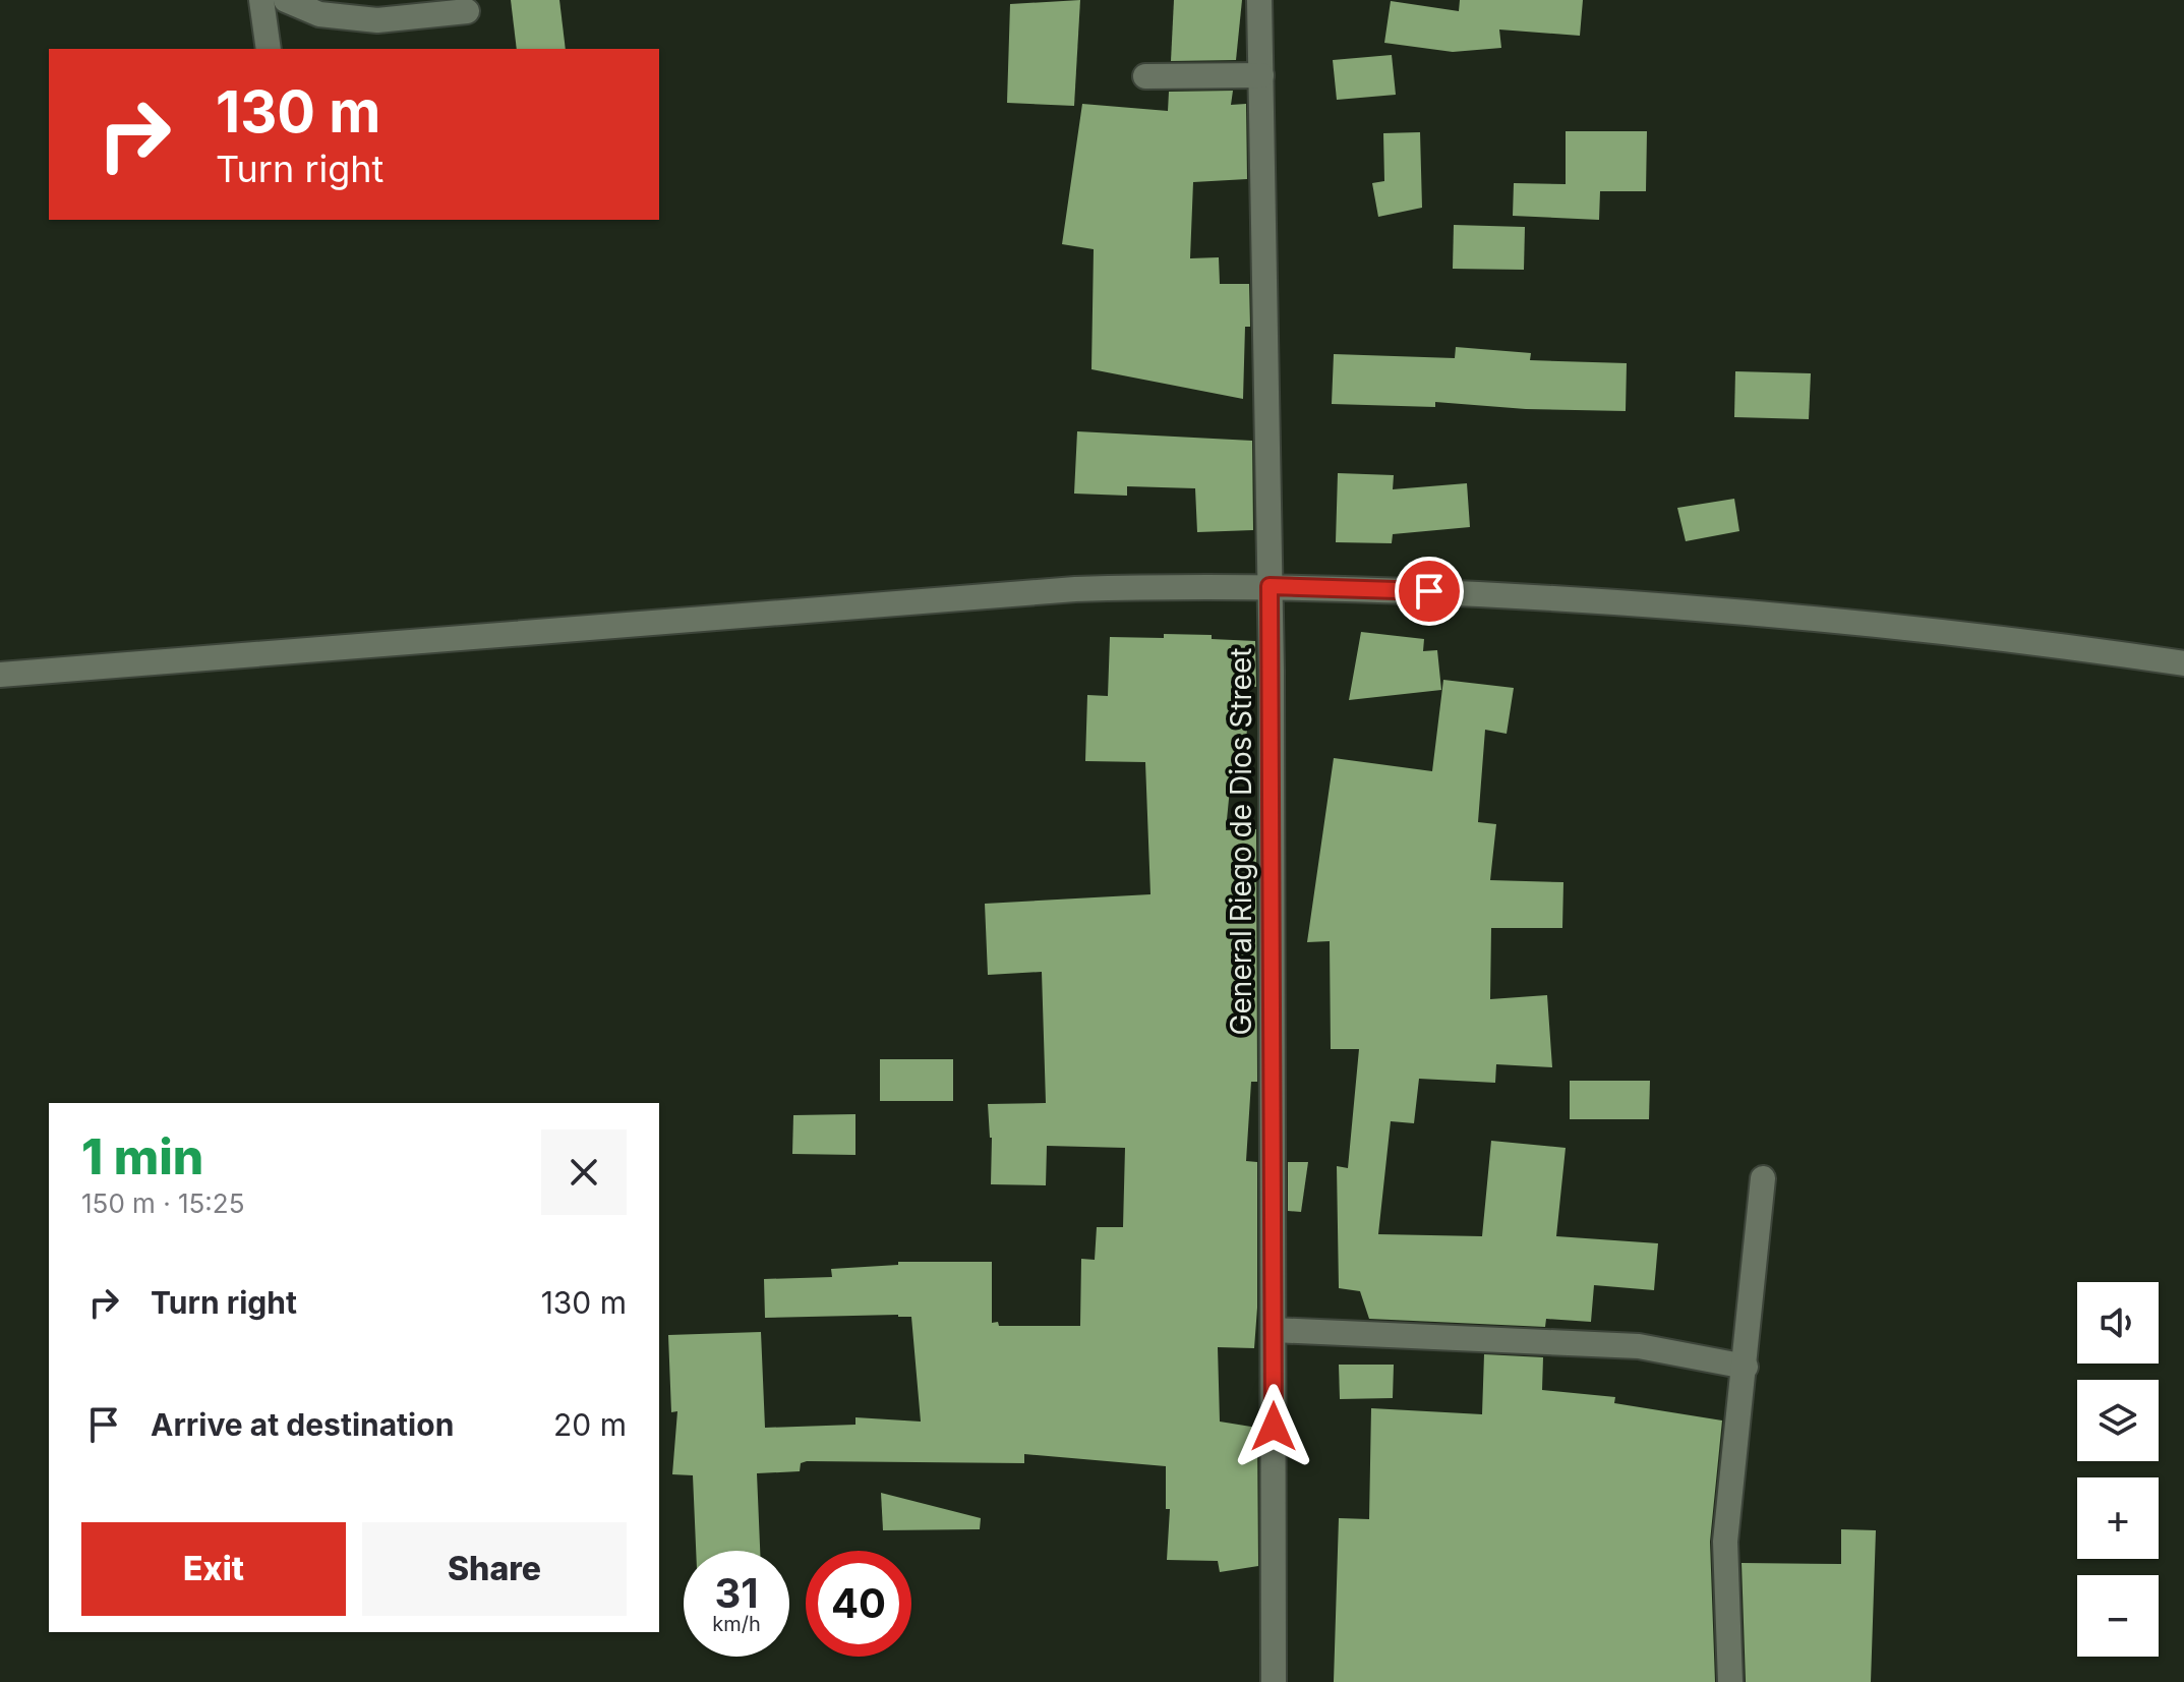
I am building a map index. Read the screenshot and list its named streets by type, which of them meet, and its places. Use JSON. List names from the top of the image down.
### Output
{
  "streets": {
    "street": ["General Riego de Dios Street"]
  },
  "page": {
    "turn": ["130 m", "Turn right"],
    "heading": ["1 min", "150 m · 15:25"],
    "list": [
      {
        "name": "Turn right",
        "value": "130 m"
      },
      {
        "name": "Arrive at destination",
        "value": "20 m"
      }
    ],
    "map_buttons": ["+", "−"],
    "buttons": ["Exit", "Share"],
    "speed": "31 km/h",
    "limit": "40"
  }
}
